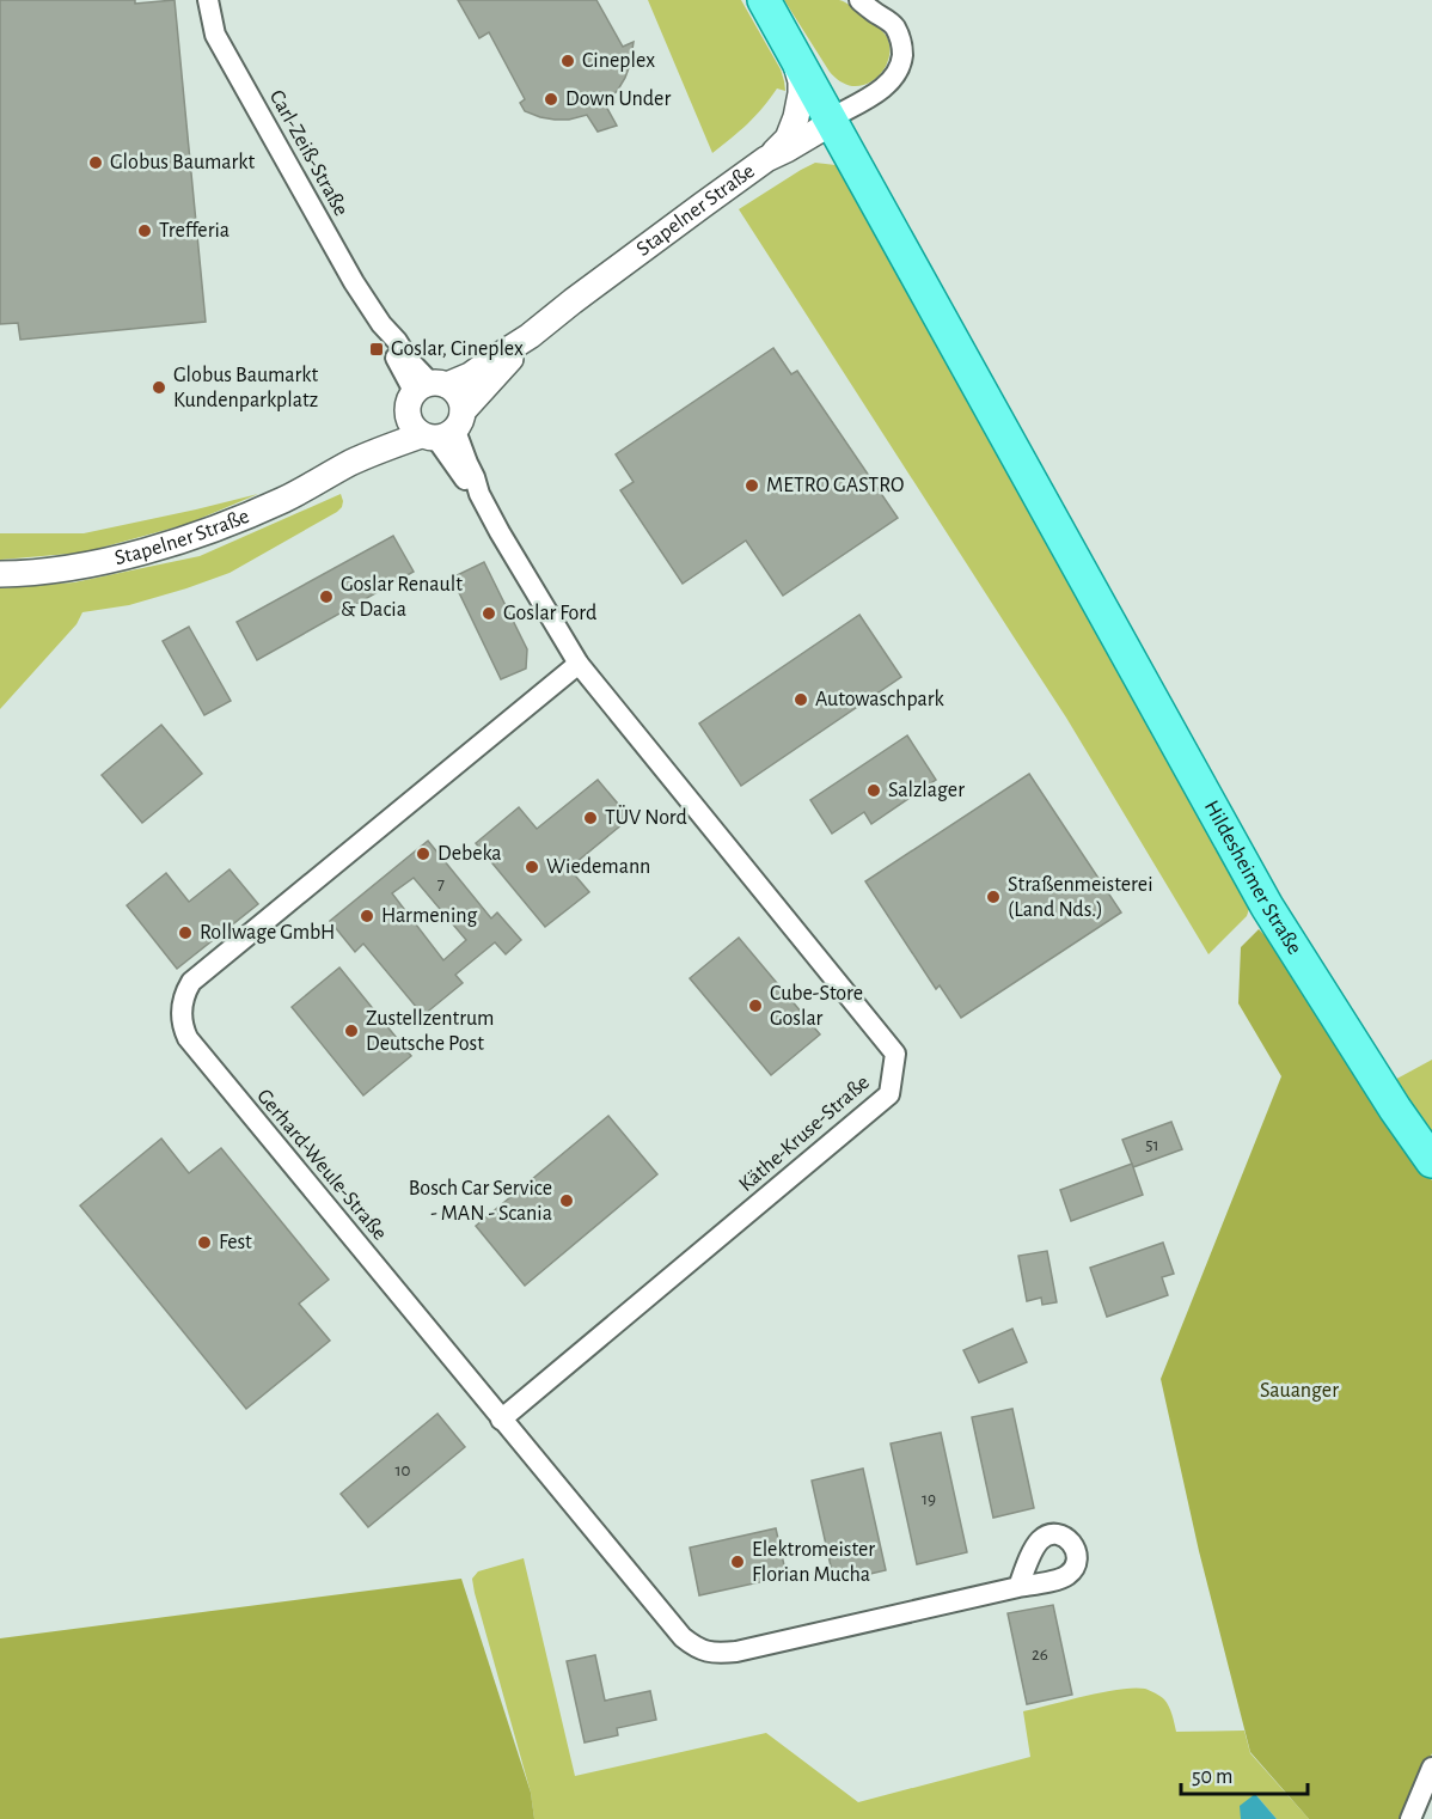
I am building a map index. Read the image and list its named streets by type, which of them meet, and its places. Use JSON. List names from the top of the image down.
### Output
{
  "streets": {
    "main road": ["Hildesheimer Straße"],
    "street": [
      "Carl-Zeiß-Straße",
      "Stapelner Straße",
      "Käthe-Kruse-Straße",
      "Gerhard-Weule-Straße"
    ]
  },
  "crossings": [
    ["Carl-Zeiß-Straße", "Stapelner Straße"],
    ["Stapelner Straße", "Hildesheimer Straße"],
    ["Käthe-Kruse-Straße", "Gerhard-Weule-Straße"]
  ],
  "parks": ["Sauanger"],
  "places": {
    "other": [
      "Cineplex",
      "Down Under",
      "Globus Baumarkt",
      "Trefferia",
      "Globus Baumarkt Kundenparkplatz",
      "METRO GASTRO",
      "Goslar Renault & Dacia",
      "Goslar Ford",
      "Autowaschpark",
      "Salzlager",
      "TÜV Nord",
      "Debeka",
      "Wiedemann",
      "Straßenmeisterei (Land Nds.)",
      "Harmening",
      "Rollwage GmbH",
      "Cube-Store Goslar",
      "Zustellzentrum Deutsche Post",
      "Bosch Car Service - MAN - Scania",
      "Fest",
      "Elektromeister Florian Mucha"
    ],
    "transit": ["Goslar, Cineplex"]
  },
  "house_numbers": [
    "7",
    "51",
    "10",
    "19",
    "26"
  ],
  "scale_bar": "50 m"
}
